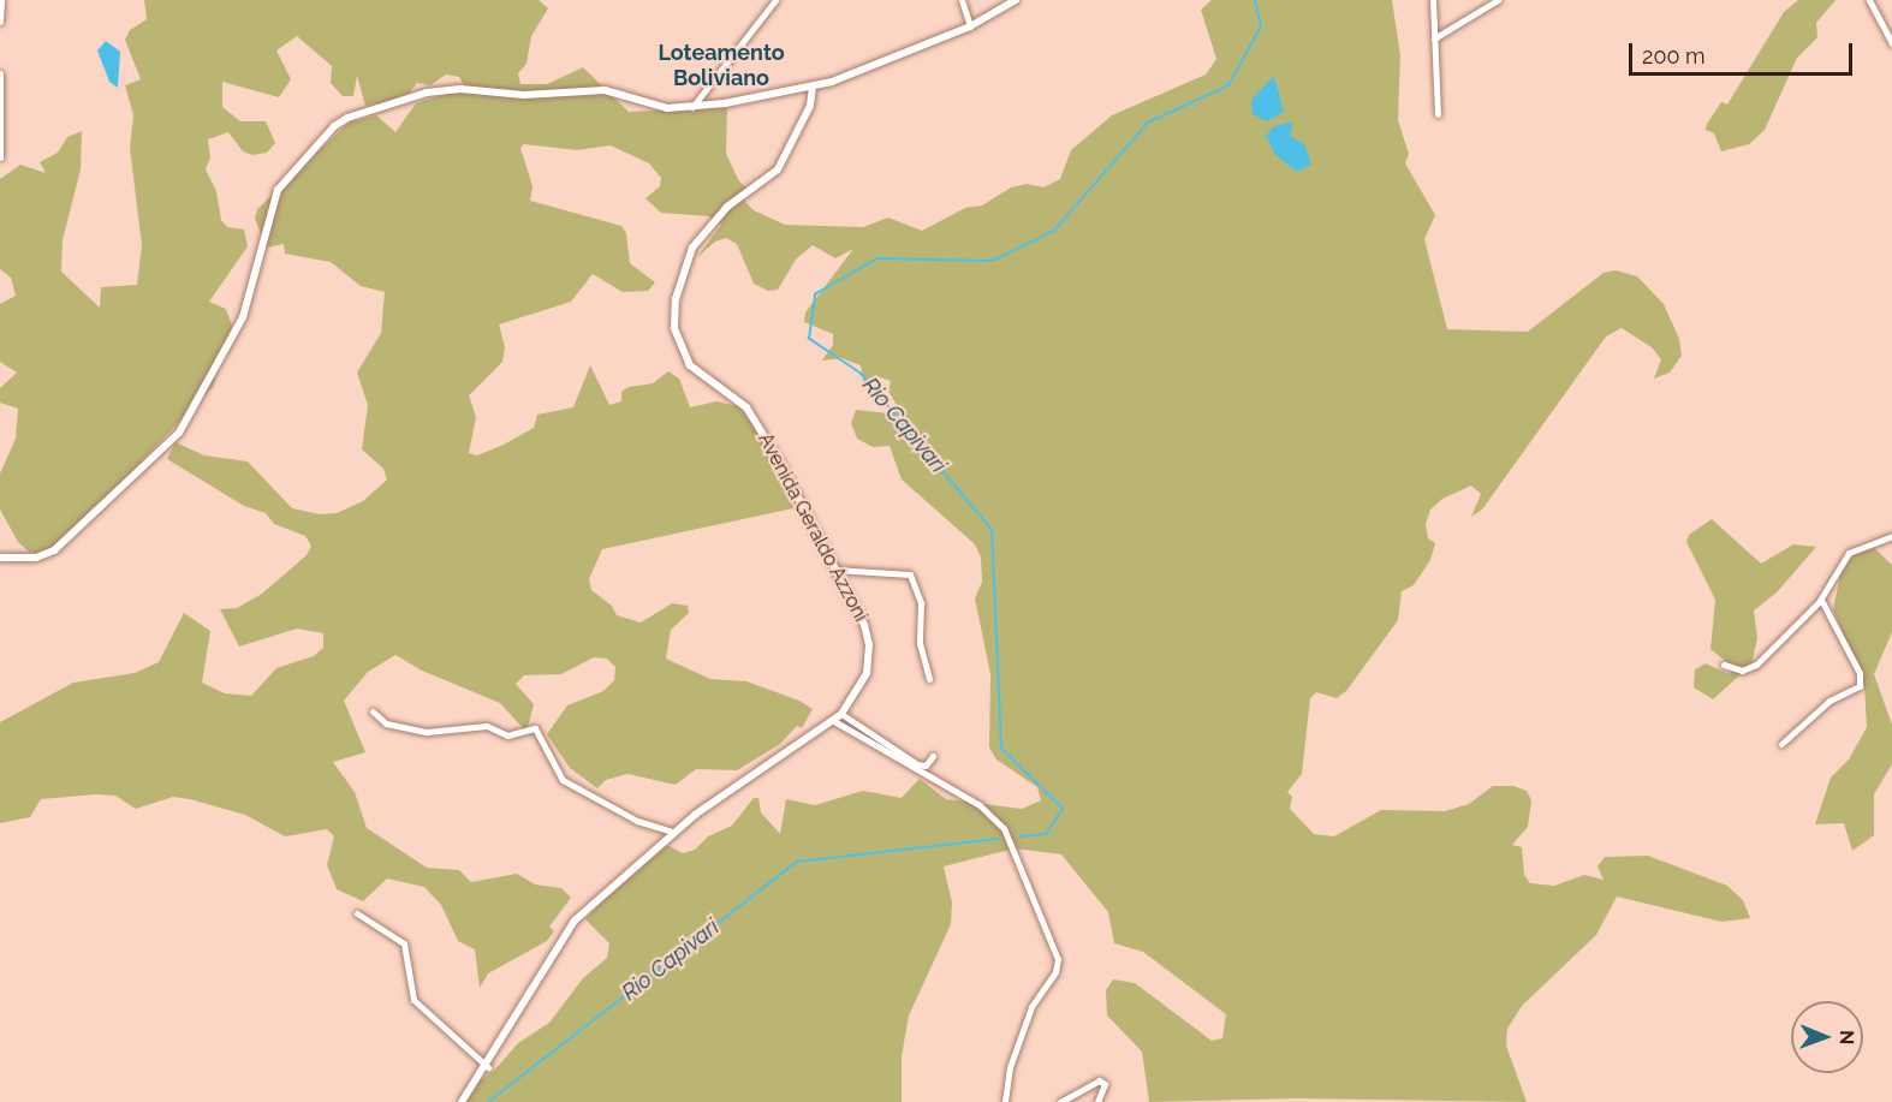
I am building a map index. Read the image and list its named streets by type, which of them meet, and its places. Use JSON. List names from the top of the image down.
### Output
{
  "streets": {
    "street": ["Avenida Geraldo Azzoni"]
  },
  "districts": ["Loteamento Boliviano"],
  "water": ["Rio Capivari"],
  "scale_bar": "200 m",
  "north": "right"
}
